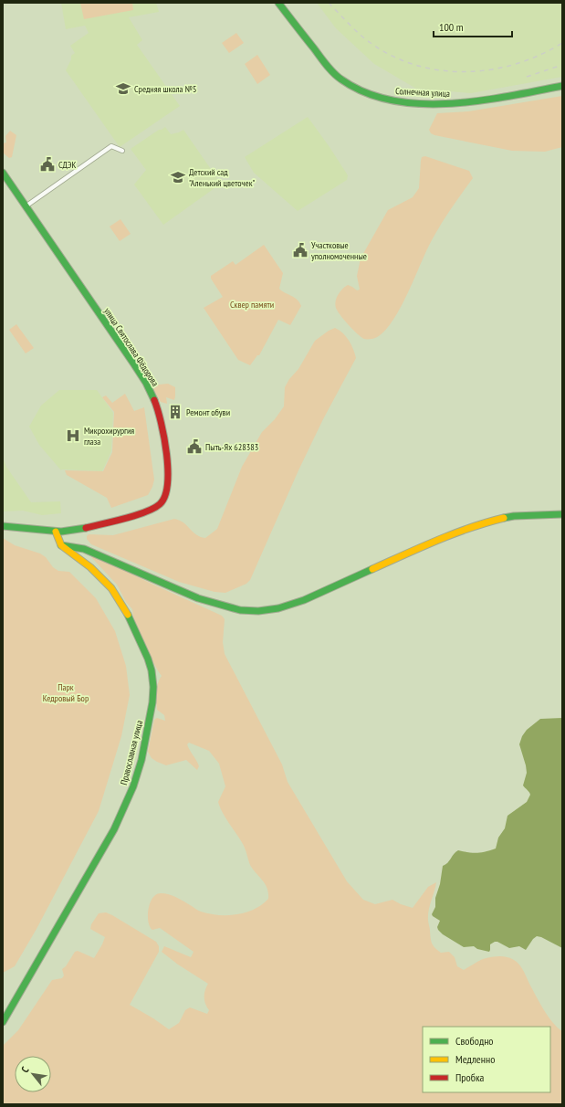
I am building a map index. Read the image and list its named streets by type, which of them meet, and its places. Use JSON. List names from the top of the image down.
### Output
{
  "streets": {
    "street": ["Солнечная улица", "улица Святослава Фёдорова", "Православная улица"]
  },
  "parks": ["Сквер памяти", "Парк Кедровый Бор"],
  "places": {
    "school or university": ["Средняя школа №5", "Детский сад \"Аленький цветочек\""],
    "public building": ["СДЭК", "Участковые уполномоченные", "Пыть-Ях 628383"],
    "building": ["Ремонт обуви"],
    "hospital": ["Микрохирургия глаза"]
  },
  "legend": ["Свободно", "Медленно", "Пробка"],
  "scale_bar": "100 m",
  "north": "top left"
}
